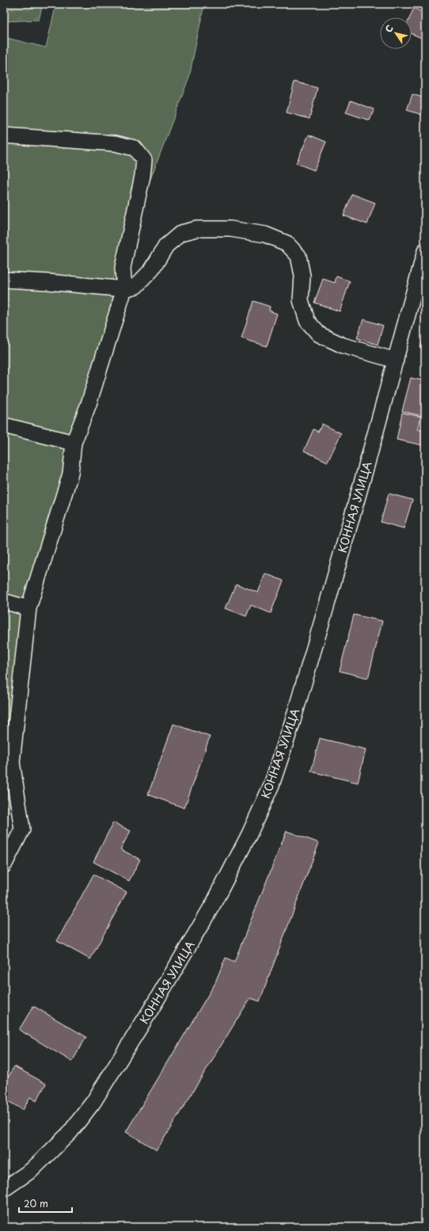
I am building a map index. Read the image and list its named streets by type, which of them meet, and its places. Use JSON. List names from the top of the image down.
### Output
{
  "streets": {
    "street": ["КОННАЯ УЛИЦА"]
  },
  "scale_bar": "20 m",
  "north": "top left"
}
